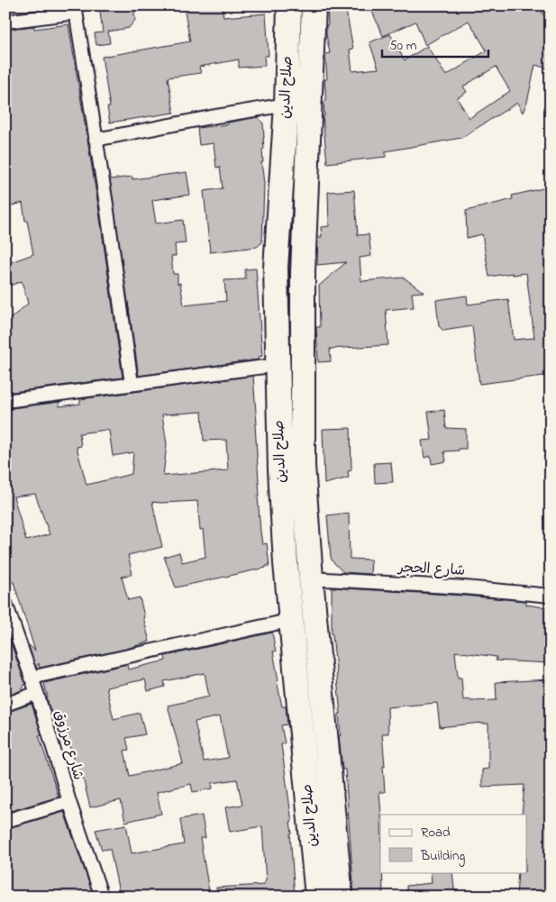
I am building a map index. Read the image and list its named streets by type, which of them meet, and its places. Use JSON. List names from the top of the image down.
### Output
{
  "streets": {
    "highway": ["صلاح الدين"],
    "street": ["شارع الحجر", "شارع مرزوق"]
  },
  "crossings": [
    ["صلاح الدين", "شارع الحجر"]
  ],
  "legend": ["Road", "Building"],
  "scale_bar": "50 m"
}
